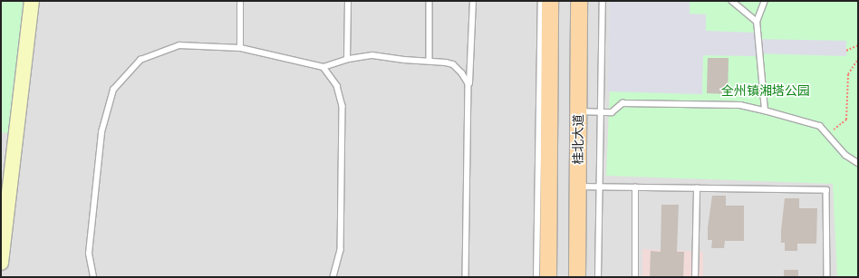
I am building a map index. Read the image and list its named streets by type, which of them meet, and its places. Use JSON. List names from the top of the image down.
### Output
{
  "streets": {
    "main road": ["桂北大道"]
  },
  "parks": ["全州镇湘塔公园"]
}
